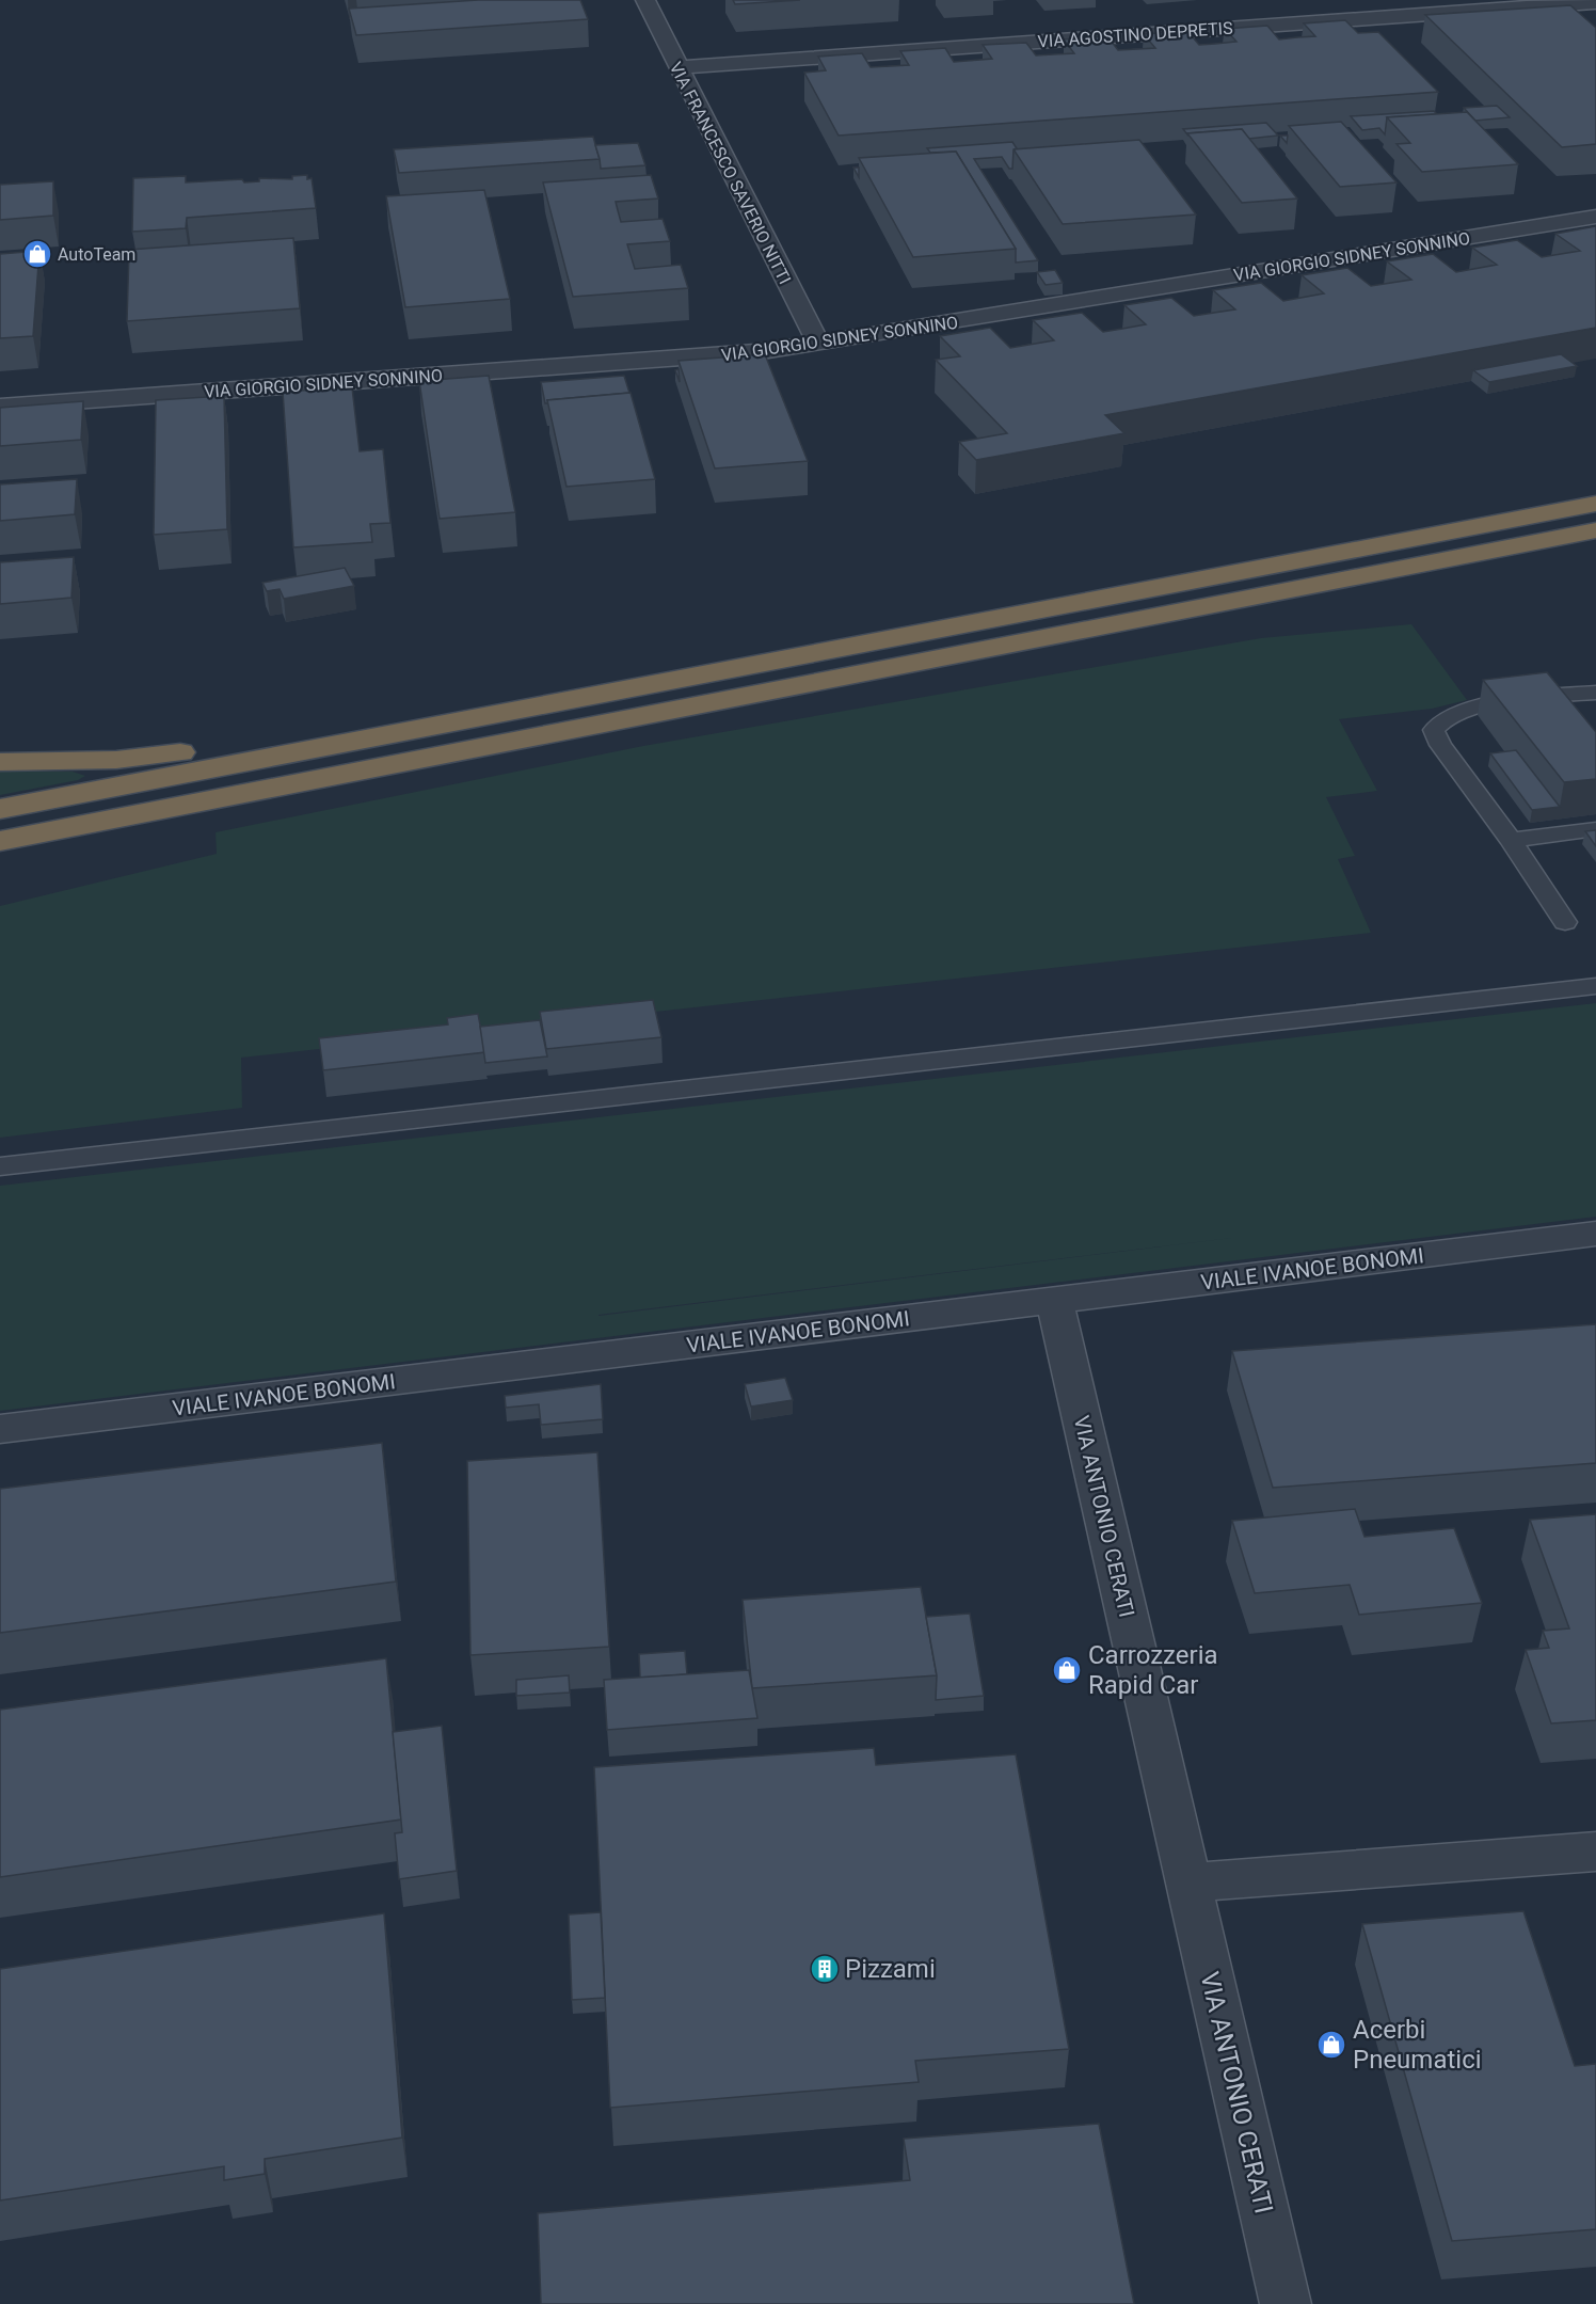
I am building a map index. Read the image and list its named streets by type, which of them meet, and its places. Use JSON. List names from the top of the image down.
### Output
{
  "streets": {
    "street": [
      "VIA AGOSTINO DEPRETIS",
      "VIA FRANCESCO SAVERIO NITTI",
      "VIA GIORGIO SIDNEY SONNINO",
      "VIALE IVANOE BONOMI",
      "VIA ANTONIO CERATI"
    ]
  },
  "crossings": [
    ["VIA AGOSTINO DEPRETIS", "VIA FRANCESCO SAVERIO NITTI"],
    ["VIA FRANCESCO SAVERIO NITTI", "VIA GIORGIO SIDNEY SONNINO"],
    ["VIALE IVANOE BONOMI", "VIA ANTONIO CERATI"]
  ],
  "places": {
    "shop": ["AutoTeam", "Carrozzeria Rapid Car", "Acerbi Pneumatici"],
    "building": ["Pizzami"]
  }
}
